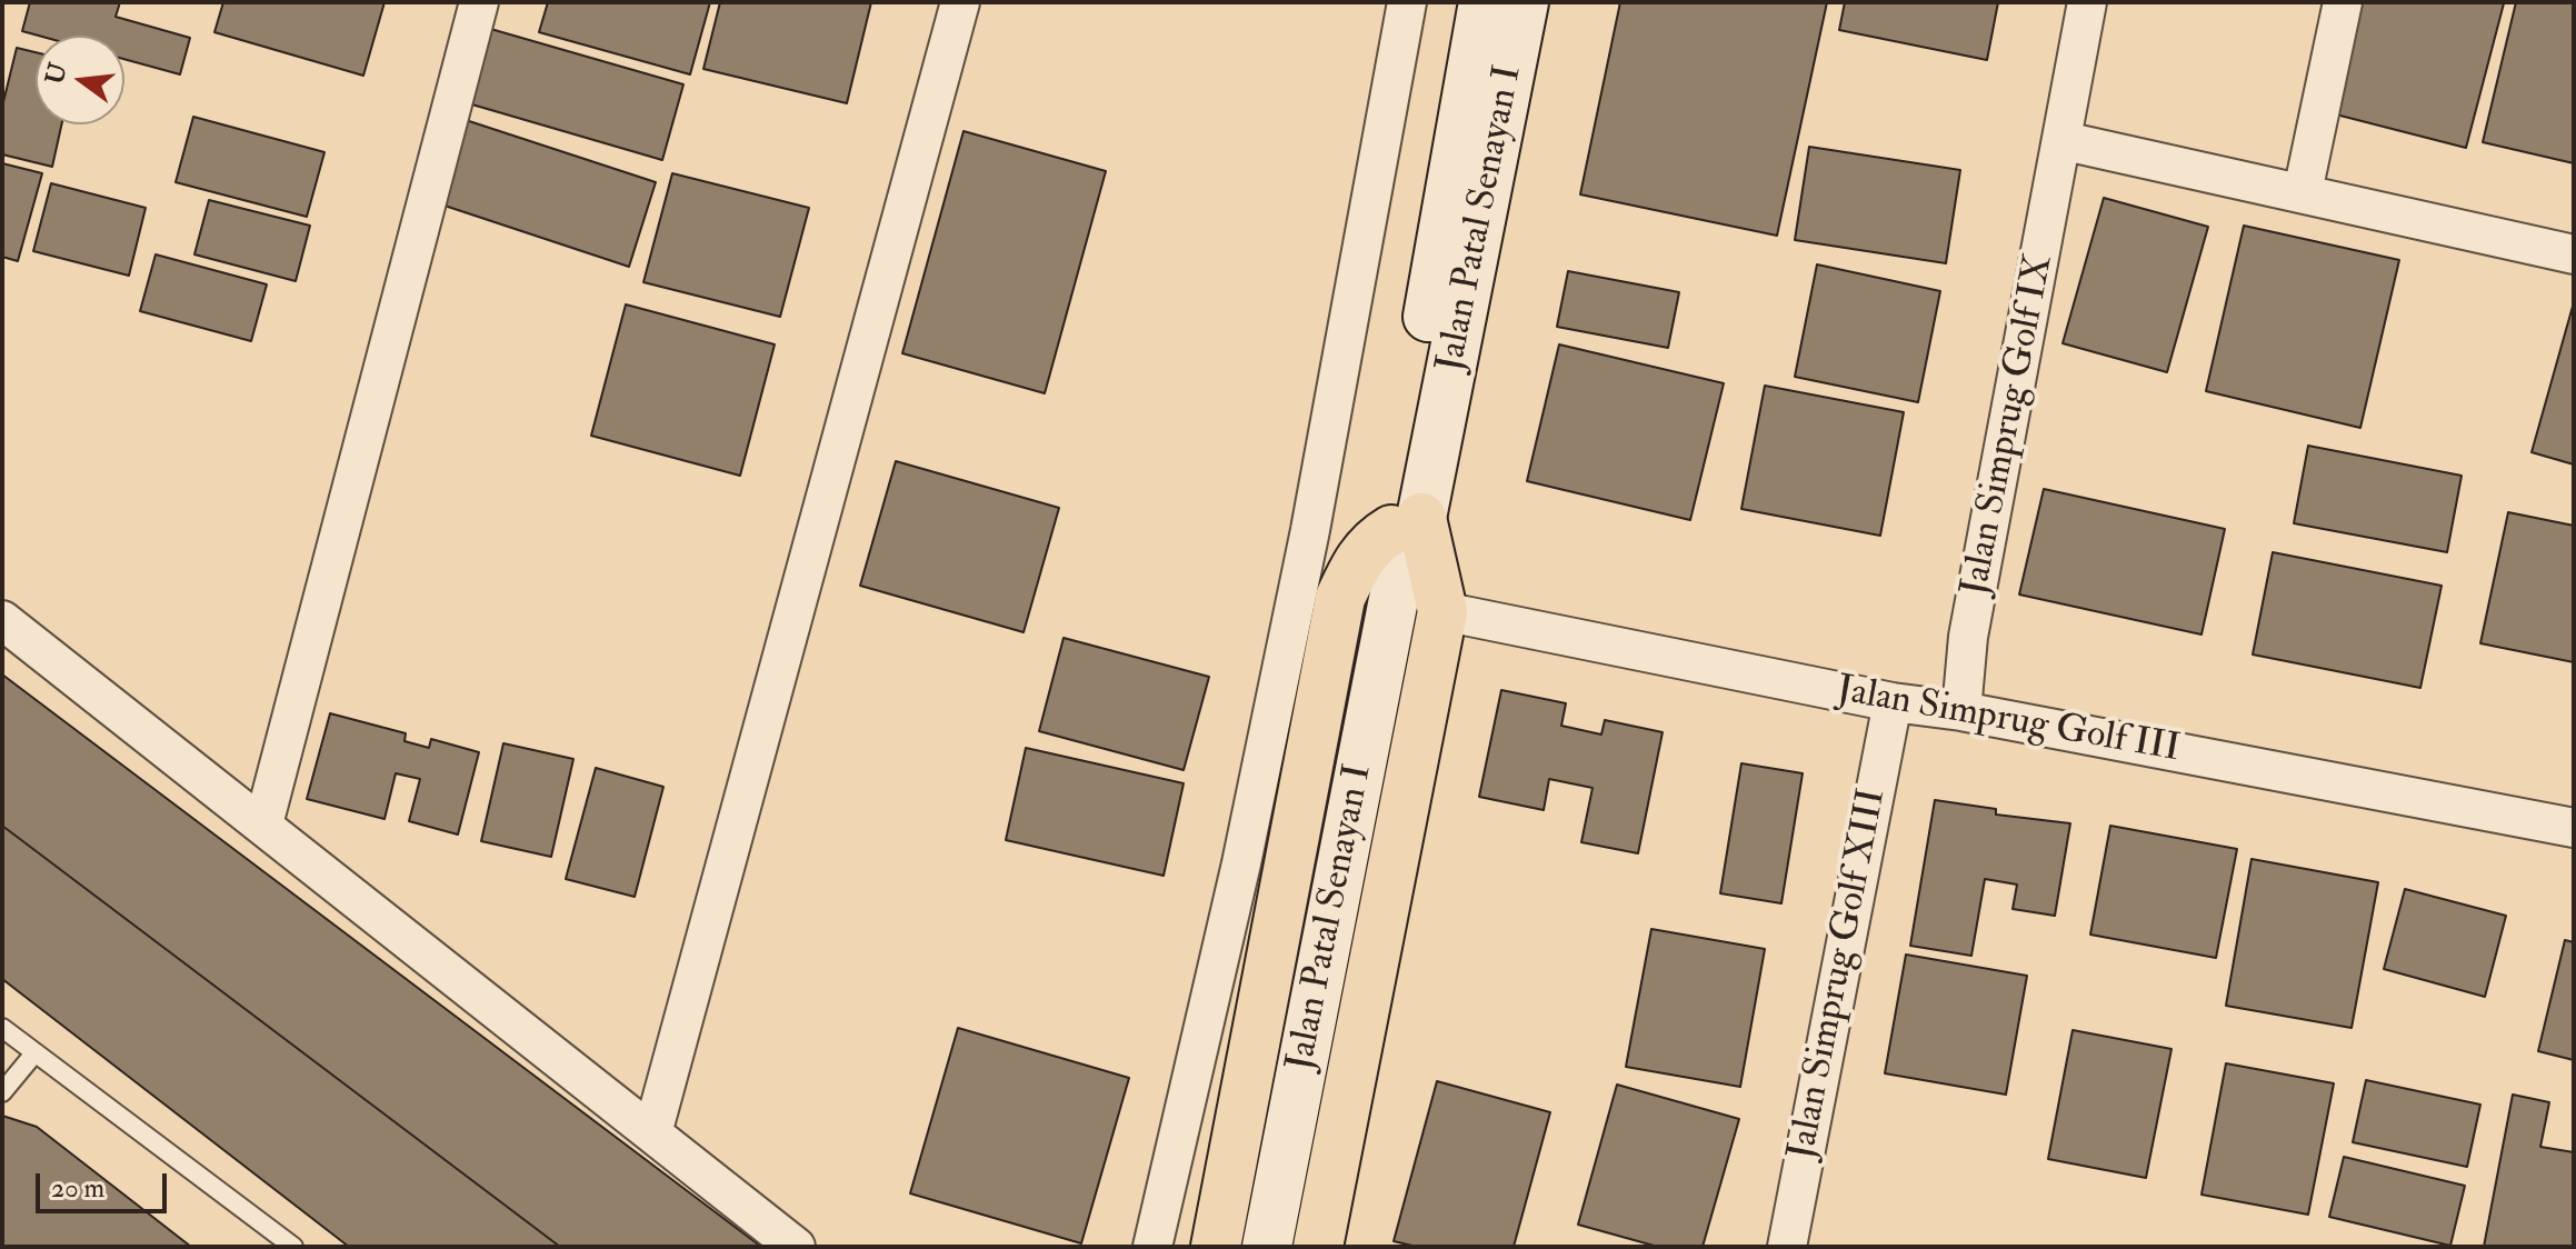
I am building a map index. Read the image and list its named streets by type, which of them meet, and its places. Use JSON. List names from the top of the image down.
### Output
{
  "streets": {
    "main road": ["Jalan Patal Senayan I"],
    "street": ["Jalan Simprug Golf IX", "Jalan Simprug Golf III", "Jalan Simprug Golf XIII"]
  },
  "crossings": [
    ["Jalan Simprug Golf IX", "Jalan Simprug Golf III"],
    ["Jalan Simprug Golf III", "Jalan Simprug Golf XIII"]
  ],
  "scale_bar": "20 m",
  "north": "left"
}
